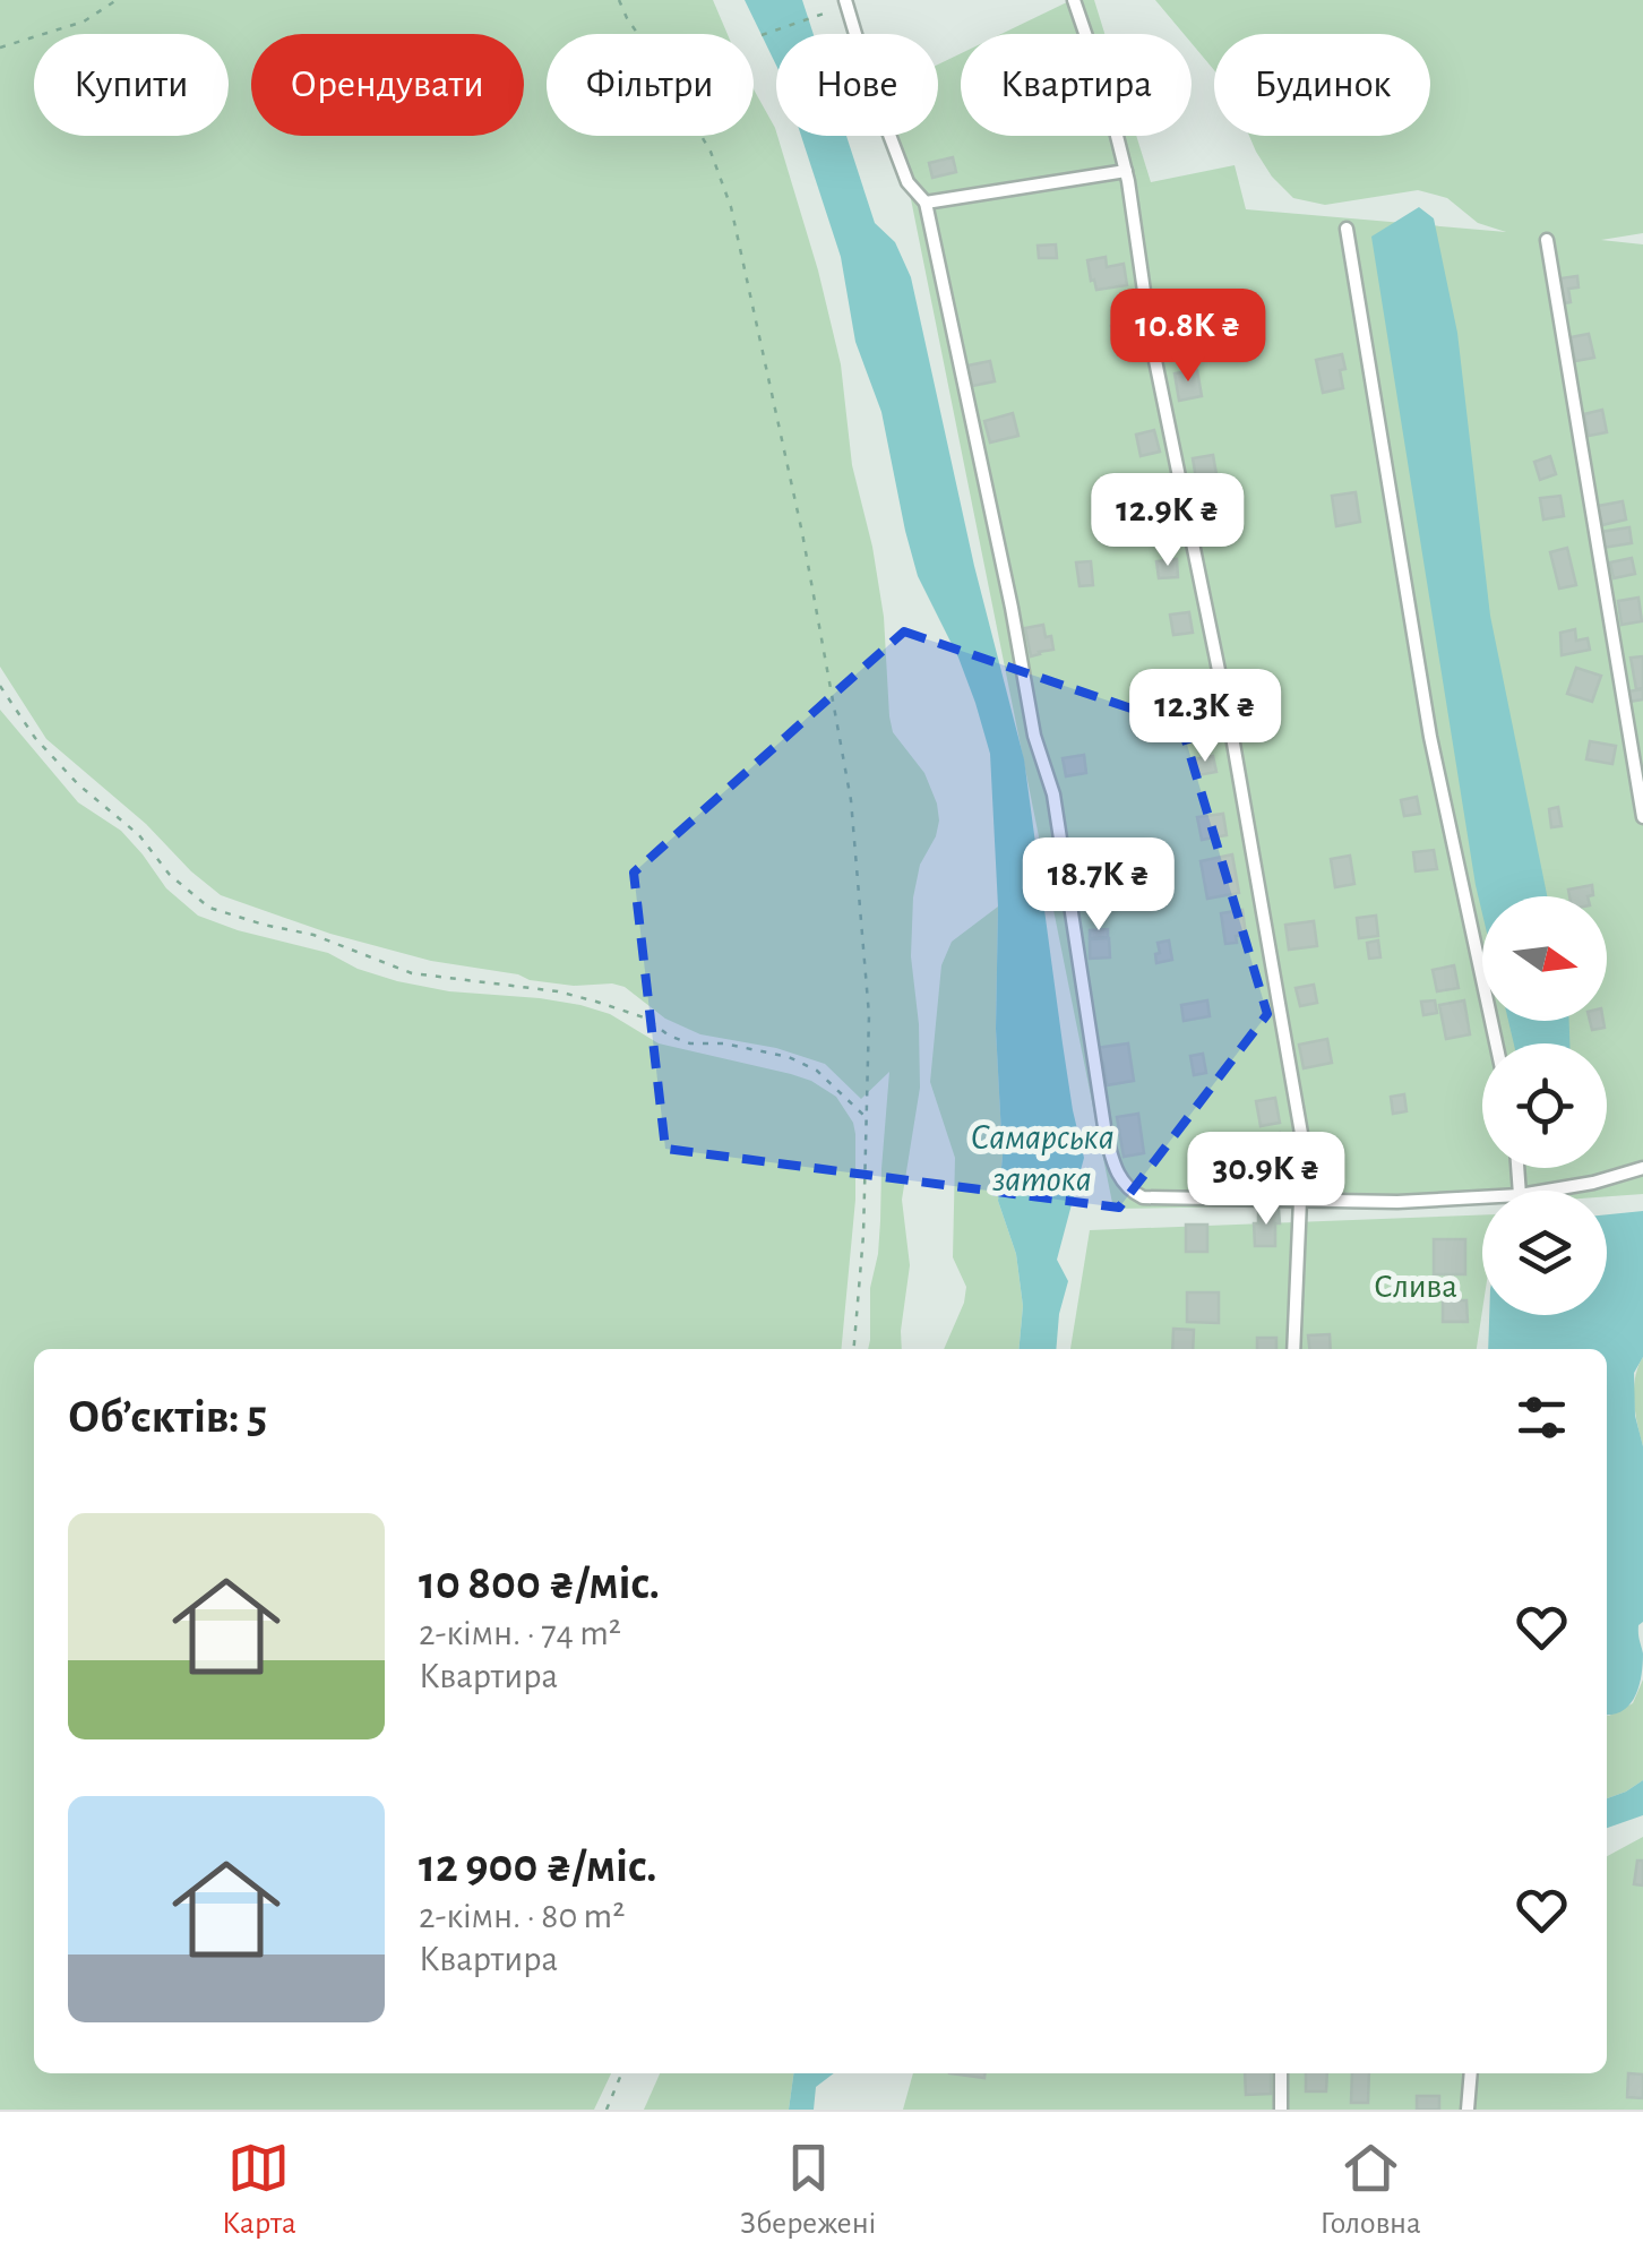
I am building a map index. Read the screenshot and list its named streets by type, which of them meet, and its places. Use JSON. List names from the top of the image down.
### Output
{
  "water": ["Самарська затока"],
  "parks": ["Слива"],
  "north": "right",
  "page": {
    "chip": [
      "Купити",
      "Орендувати",
      "Фільтри",
      "Нове",
      "Квартира",
      "Будинок"
    ],
    "price": [
      "10.8K ₴",
      "12.9K ₴",
      "12.3K ₴",
      "18.7K ₴",
      "30.9K ₴"
    ],
    "heading": "Об’єктів: 5",
    "list": [
      {
        "name": "10 800 ₴/міс.",
        "note": "2-кімн. · 74 m² · Квартира"
      },
      {
        "name": "12 900 ₴/міс.",
        "note": "2-кімн. · 80 m² · Квартира"
      }
    ],
    "tabs": ["Карта", "Збережені", "Головна"]
  }
}
